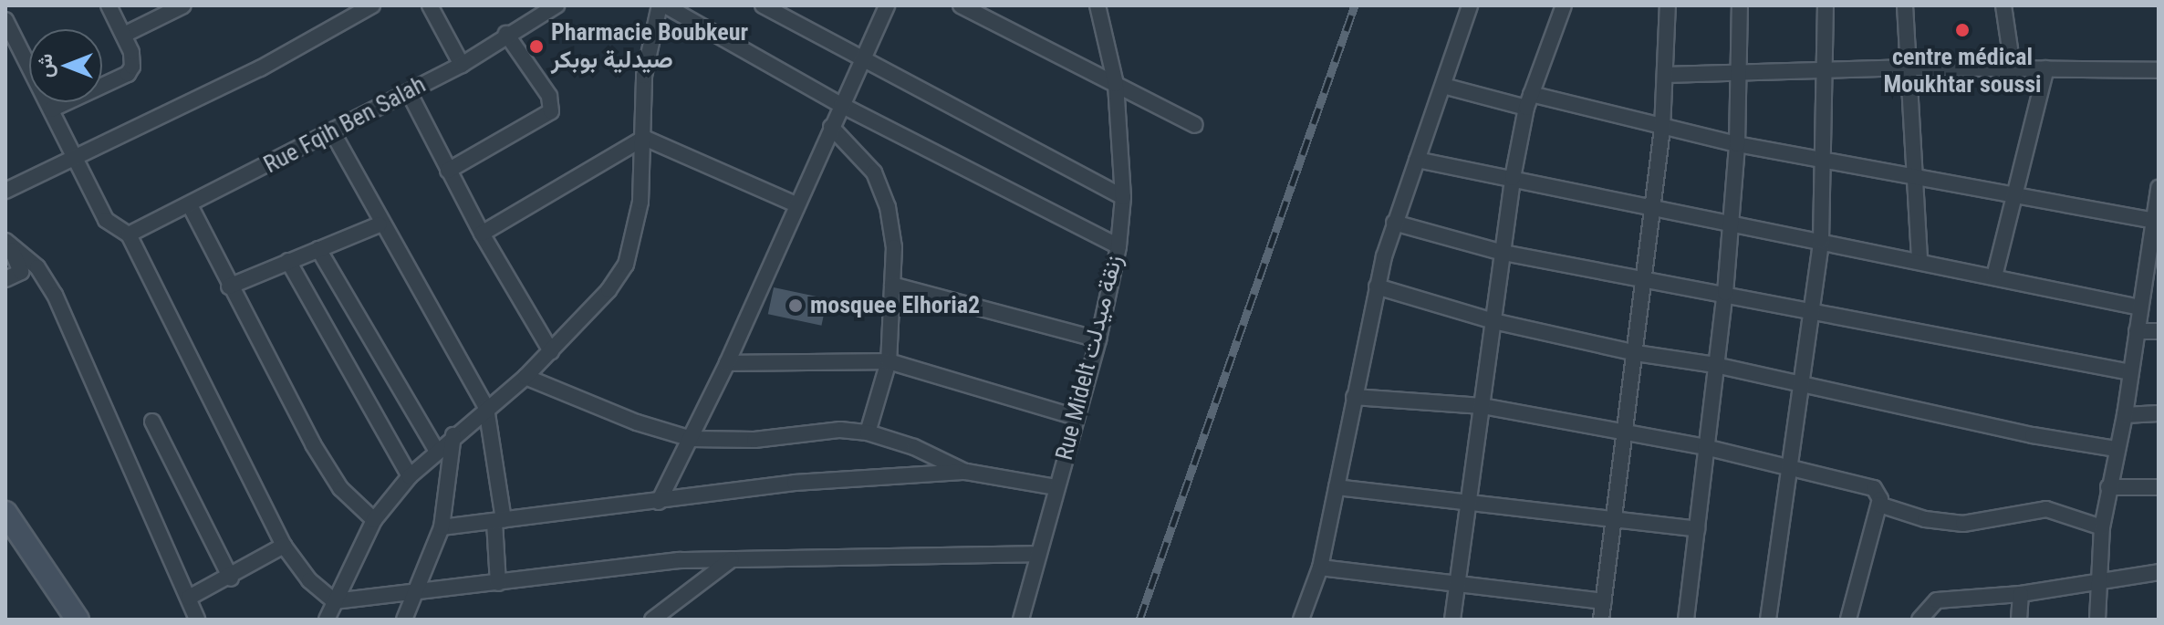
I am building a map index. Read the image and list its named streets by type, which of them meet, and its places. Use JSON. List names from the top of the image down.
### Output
{
  "streets": {
    "street": ["Rue Fqih Ben Salah", "Rue Midelt زنقة ميدلت"]
  },
  "places": ["centre médical Moukhtar soussi", "Pharmacie Boubkeur صيدلية بوبكر", "mosquee Elhoria2"],
  "north": "left"
}
